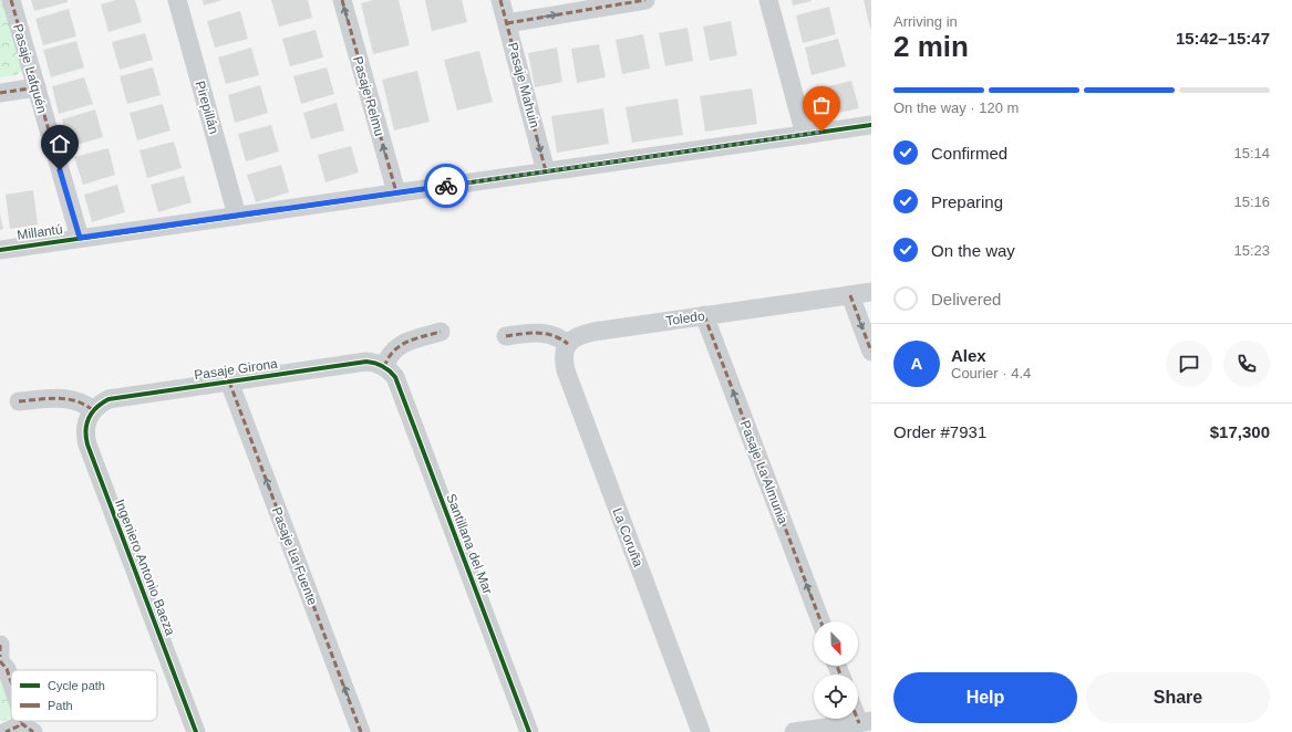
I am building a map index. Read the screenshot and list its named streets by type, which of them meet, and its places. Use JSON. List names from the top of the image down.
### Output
{
  "streets": {
    "street": [
      "Pasaje Lafquén",
      "Pasaje Mahuin",
      "Pasaje Relmu",
      "Pirepillán",
      "Millantú",
      "Toledo",
      "Pasaje Girona",
      "Pasaje La Almunia",
      "La Coruña",
      "Santillana del Mar",
      "Pasaje La Fuente",
      "Ingeniero Antonio Baeza"
    ]
  },
  "crossings": [
    ["Pasaje Lafquén", "Millantú"],
    ["Pasaje Mahuin", "Millantú"],
    ["Pasaje Relmu", "Millantú"],
    ["Pirepillán", "Millantú"],
    ["Toledo", "Pasaje La Almunia"],
    ["Toledo", "La Coruña"],
    ["Pasaje Girona", "Santillana del Mar"],
    ["Pasaje Girona", "Pasaje La Fuente"],
    ["Pasaje Girona", "Ingeniero Antonio Baeza"]
  ],
  "one_way": [
    "Pasaje Mahuin",
    "Pasaje Relmu",
    "Pasaje La Almunia",
    "Pasaje La Fuente"
  ],
  "legend": ["Cycle path", "Path"],
  "north": "bottom right",
  "page": {
    "heading": ["2 min", "Arriving in", "15:42–15:47"],
    "panel": [
      "Alex",
      "Courier · 4.4",
      "Order #7931",
      "$17,300"
    ],
    "bar": "On the way · 120 m",
    "list": [
      ["Confirmed", "15:14"],
      ["Preparing", "15:16"],
      ["On the way", "15:23"],
      "Delivered"
    ],
    "round": "A",
    "buttons": ["Help", "Share"]
  }
}
